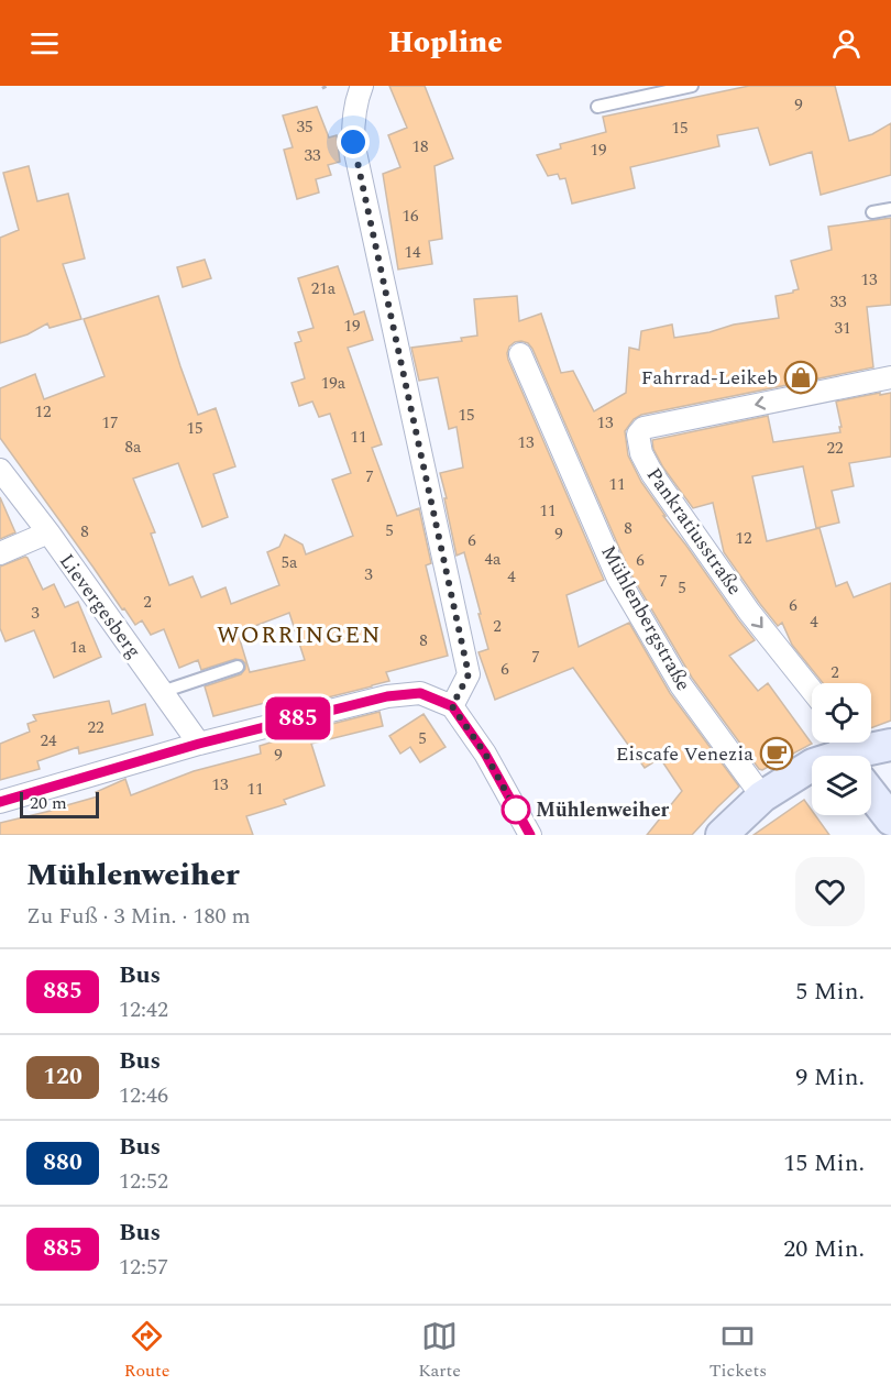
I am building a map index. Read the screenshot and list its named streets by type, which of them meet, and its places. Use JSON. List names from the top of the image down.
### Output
{
  "streets": {
    "street": ["Pankratiusstraße", "Lievergesberg", "Mühlenbergstraße"]
  },
  "districts": ["WORRINGEN"],
  "places": {
    "shop": ["Fahrrad-Leikeb"],
    "cafe": ["Eiscafe Venezia"],
    "other": ["Mühlenweiher"]
  },
  "lines": ["bus line 885"],
  "house_numbers": [
    "9",
    "35",
    "15",
    "18",
    "19",
    "33",
    "16",
    "14",
    "13",
    "21a",
    "33",
    "19",
    "31",
    "19a",
    "12",
    "15",
    "17",
    "13",
    "15",
    "11",
    "13",
    "8a",
    "22",
    "7",
    "11",
    "11",
    "8",
    "5",
    "8",
    "9",
    "12",
    "6",
    "4a",
    "6",
    "5a",
    "3",
    "4",
    "7",
    "5",
    "2",
    "6",
    "3",
    "4",
    "2",
    "8",
    "1a",
    "7",
    "6",
    "2",
    "22",
    "5",
    "24",
    "9",
    "13",
    "11"
  ],
  "scale_bar": "20 m",
  "page": {
    "header": "Hopline",
    "on_map": "885",
    "scale": "20 m",
    "heading": ["Mühlenweiher", "Zu Fuß · 3 Min. · 180 m"],
    "list": [
      {
        "mark": "885",
        "name": "Bus",
        "note": "12:42",
        "value": "5 Min."
      },
      {
        "mark": "120",
        "name": "Bus",
        "note": "12:46",
        "value": "9 Min."
      },
      {
        "mark": "880",
        "name": "Bus",
        "note": "12:52",
        "value": "15 Min."
      },
      {
        "mark": "885",
        "name": "Bus",
        "note": "12:57",
        "value": "20 Min."
      }
    ],
    "tabs": ["Route", "Karte", "Tickets"]
  }
}
